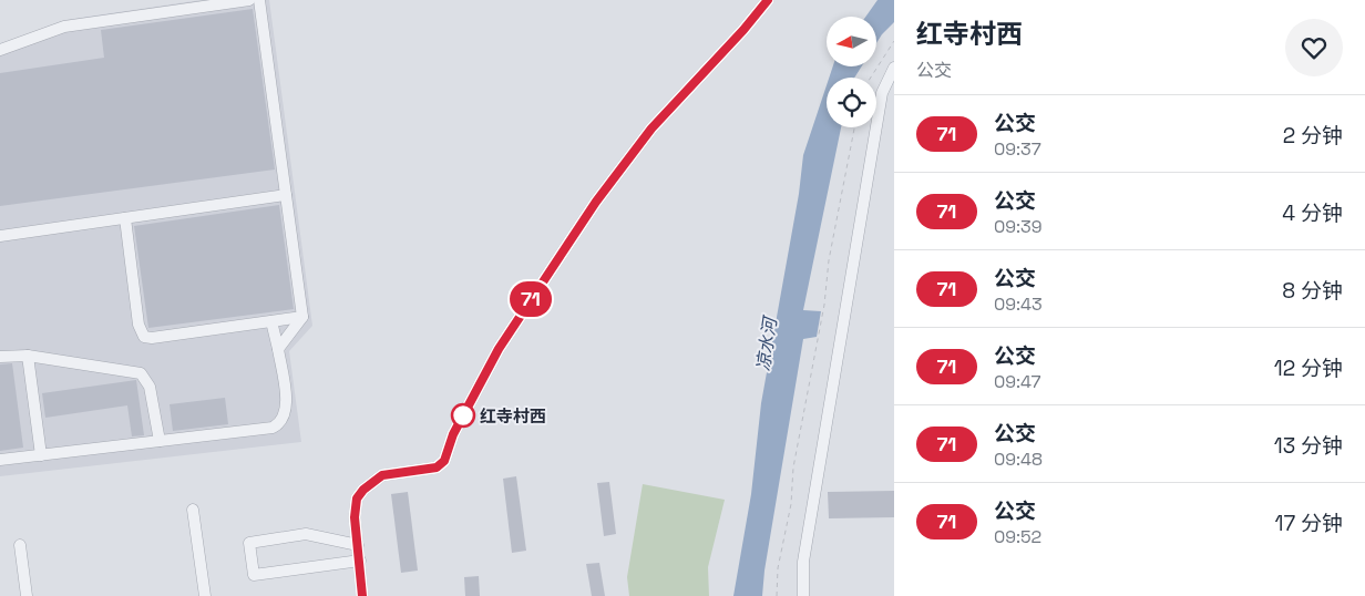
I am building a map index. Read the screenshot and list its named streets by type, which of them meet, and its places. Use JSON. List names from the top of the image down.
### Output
{
  "water": ["凉水河"],
  "places": ["红寺村西"],
  "lines": ["bus line 71"],
  "north": "left",
  "page": {
    "on_map": "71",
    "heading": ["红寺村西", "公交"],
    "list": [
      {
        "mark": "71",
        "name": "公交",
        "note": "09:37",
        "value": "2 分钟"
      },
      {
        "mark": "71",
        "name": "公交",
        "note": "09:39",
        "value": "4 分钟"
      },
      {
        "mark": "71",
        "name": "公交",
        "note": "09:43",
        "value": "8 分钟"
      },
      {
        "mark": "71",
        "name": "公交",
        "note": "09:47",
        "value": "12 分钟"
      },
      {
        "mark": "71",
        "name": "公交",
        "note": "09:48",
        "value": "13 分钟"
      },
      {
        "mark": "71",
        "name": "公交",
        "note": "09:52",
        "value": "17 分钟"
      }
    ]
  }
}
